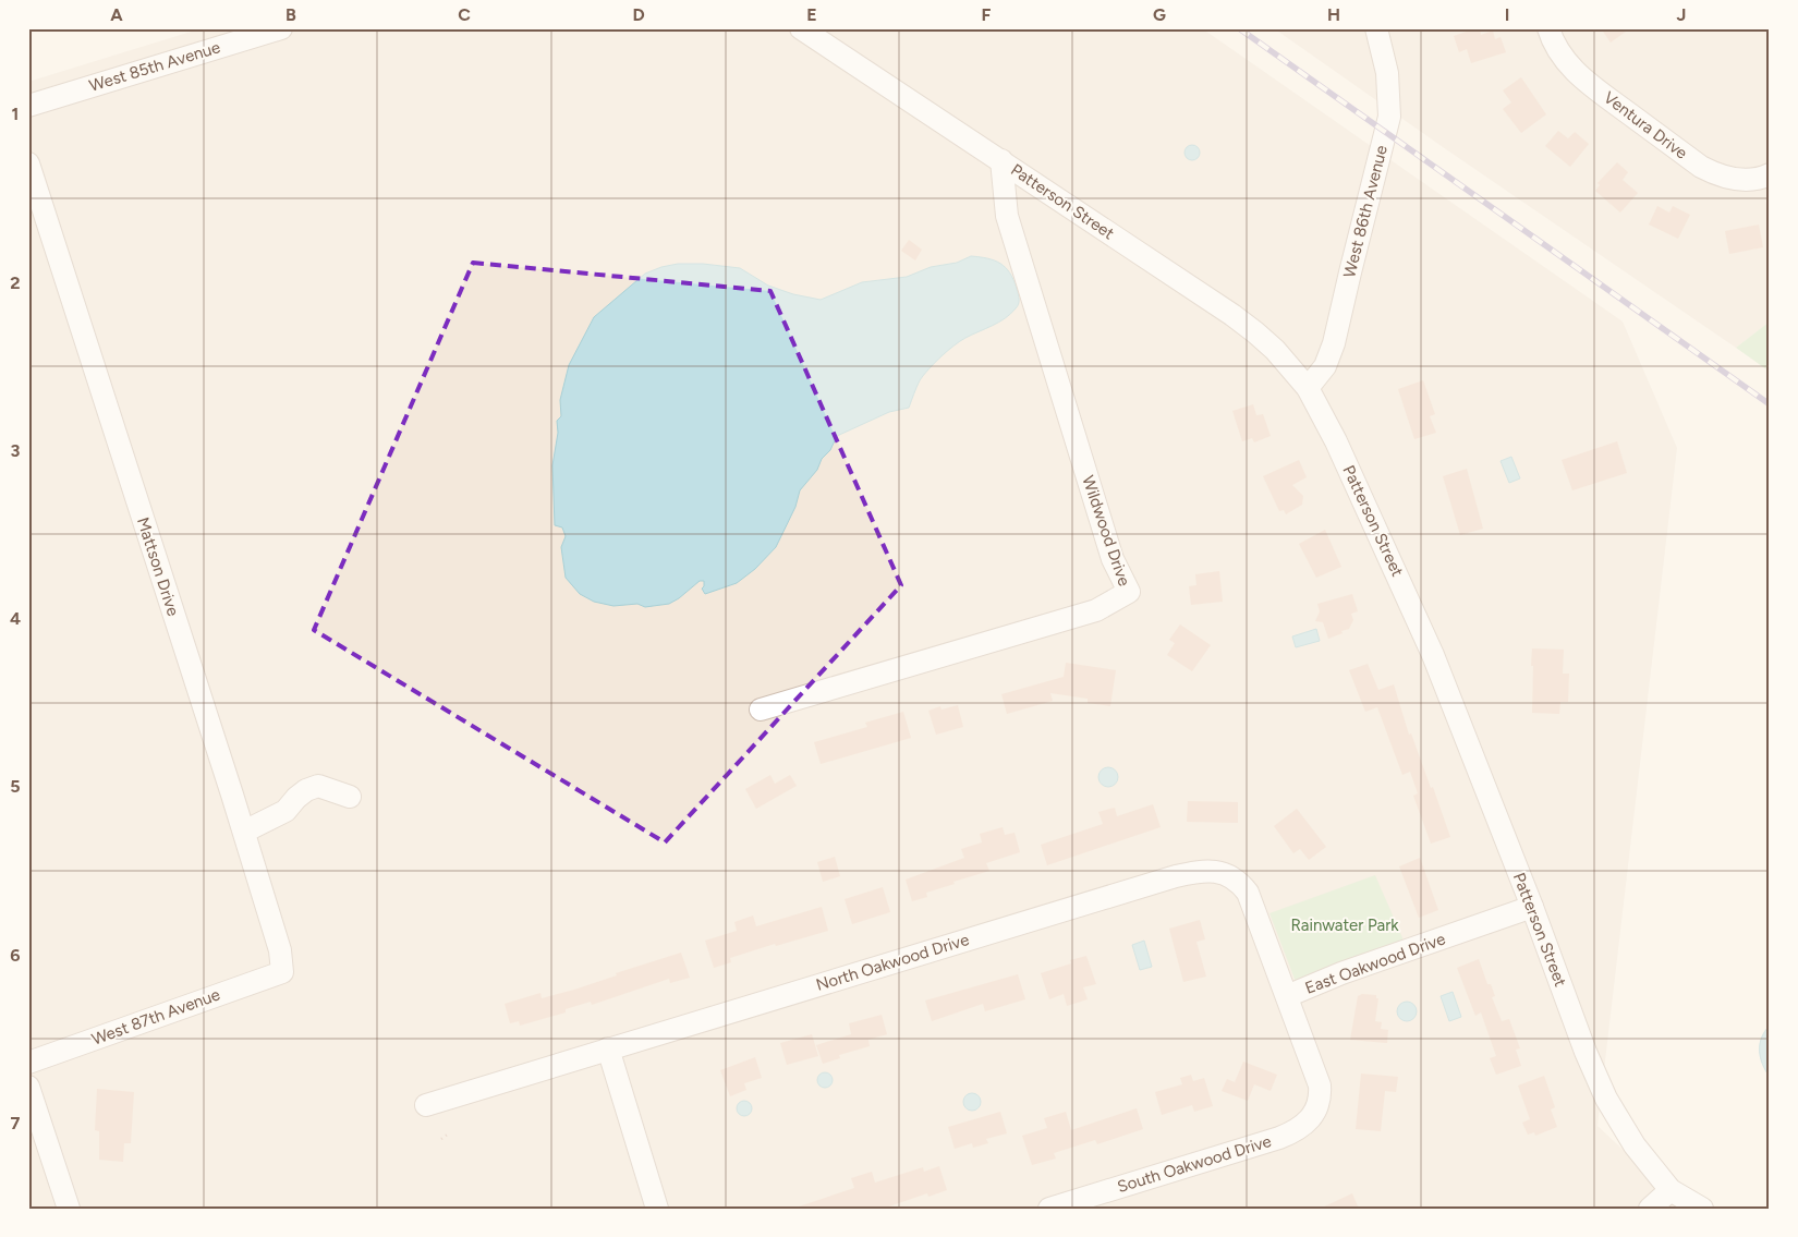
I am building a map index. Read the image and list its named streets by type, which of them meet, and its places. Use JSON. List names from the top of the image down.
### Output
{
  "streets": {
    "street": [
      "West 85th Avenue",
      "Ventura Drive",
      "Patterson Street",
      "West 86th Avenue",
      "Wildwood Drive",
      "Mattson Drive",
      "North Oakwood Drive",
      "East Oakwood Drive",
      "West 87th Avenue",
      "South Oakwood Drive"
    ]
  },
  "crossings": [
    ["Patterson Street", "West 86th Avenue"],
    ["Patterson Street", "Wildwood Drive"],
    ["Patterson Street", "East Oakwood Drive"],
    ["Mattson Drive", "West 87th Avenue"],
    ["North Oakwood Drive", "East Oakwood Drive"],
    ["East Oakwood Drive", "South Oakwood Drive"]
  ],
  "parks": ["Rainwater Park"],
  "grid": {
    "columns": [
      "A",
      "B",
      "C",
      "D",
      "E",
      "F",
      "G",
      "H",
      "I",
      "J"
    ],
    "rows": [
      "1",
      "2",
      "3",
      "4",
      "5",
      "6",
      "7"
    ]
  }
}
